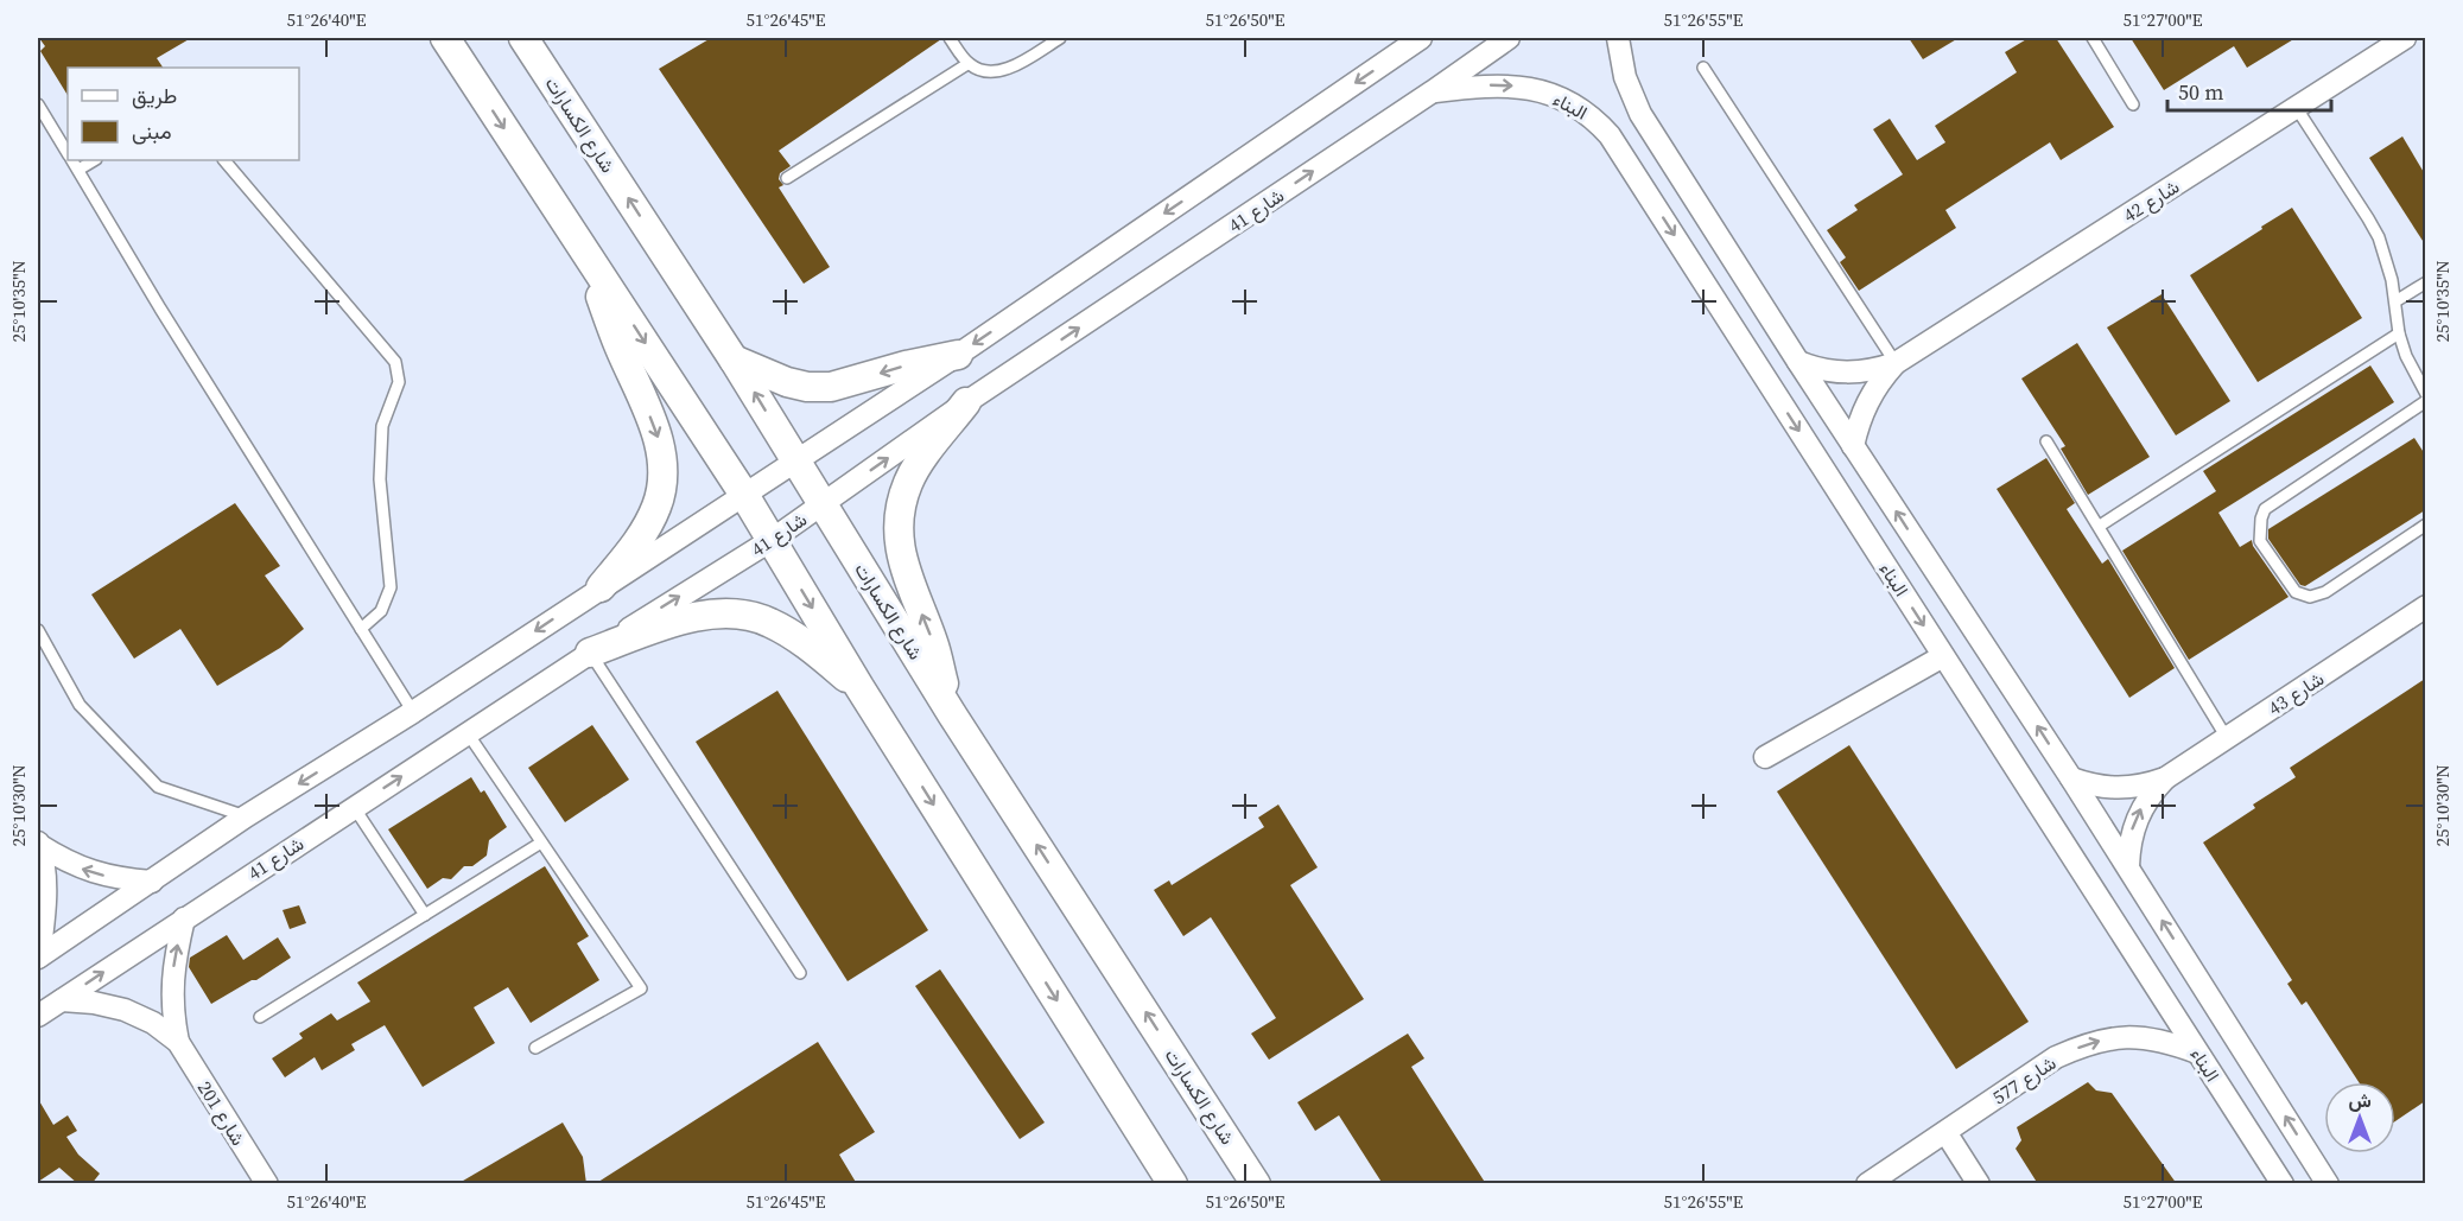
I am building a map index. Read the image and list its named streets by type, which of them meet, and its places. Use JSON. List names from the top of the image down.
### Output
{
  "streets": {
    "street": [
      "البناء",
      "شارع الكسارات",
      "شارع 42",
      "شارع 41",
      "شارع 43",
      "شارع 577",
      "شارع 201"
    ]
  },
  "crossings": [
    ["البناء", "شارع 42"],
    ["البناء", "شارع 41"],
    ["البناء", "شارع 43"],
    ["البناء", "شارع 577"],
    ["شارع الكسارات", "شارع 41"],
    ["شارع 41", "شارع 201"]
  ],
  "one_way": ["شارع 577"],
  "legend": ["طريق", "مبنى"],
  "scale_bar": "50 m",
  "north": "top",
  "coordinates": [
    "51°26'40\"E",
    "51°26'45\"E",
    "51°26'50\"E",
    "51°26'55\"E",
    "51°27'00\"E",
    "25°10'35\"N",
    "25°10'30\"N"
  ]
}
